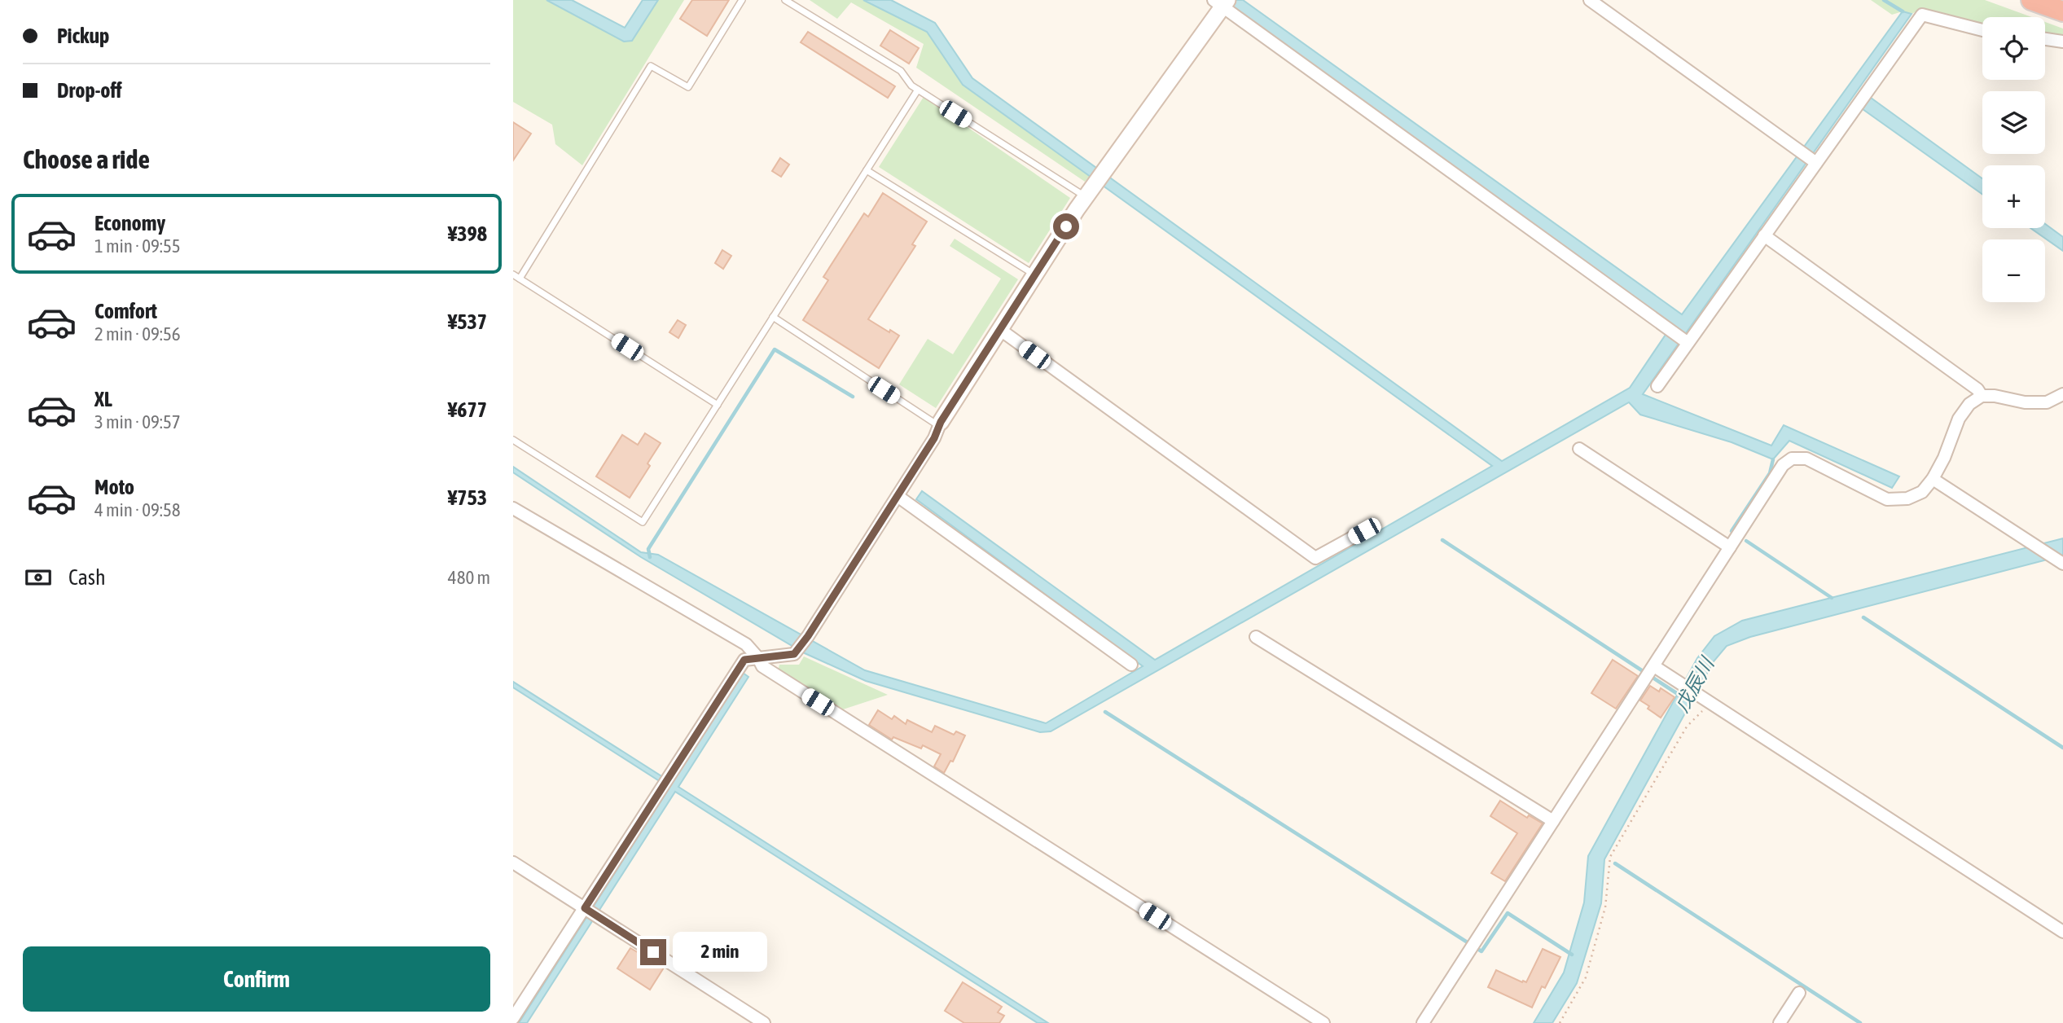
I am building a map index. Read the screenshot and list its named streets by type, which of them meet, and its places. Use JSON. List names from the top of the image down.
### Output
{
  "water": ["戊辰川"],
  "page": {
    "banner": ["Pickup", "Drop-off"],
    "map_buttons": ["+", "−"],
    "heading": "Choose a ride",
    "list": [
      {
        "name": "Economy",
        "note": "1 min · 09:55",
        "value": "¥398"
      },
      {
        "name": "Comfort",
        "note": "2 min · 09:56",
        "value": "¥537"
      },
      {
        "name": "XL",
        "note": "3 min · 09:57",
        "value": "¥677"
      },
      {
        "name": "Moto",
        "note": "4 min · 09:58",
        "value": "¥753"
      }
    ],
    "pay": ["Cash", "480 m"],
    "bubble": "2 min",
    "buttons": "Confirm"
  }
}
